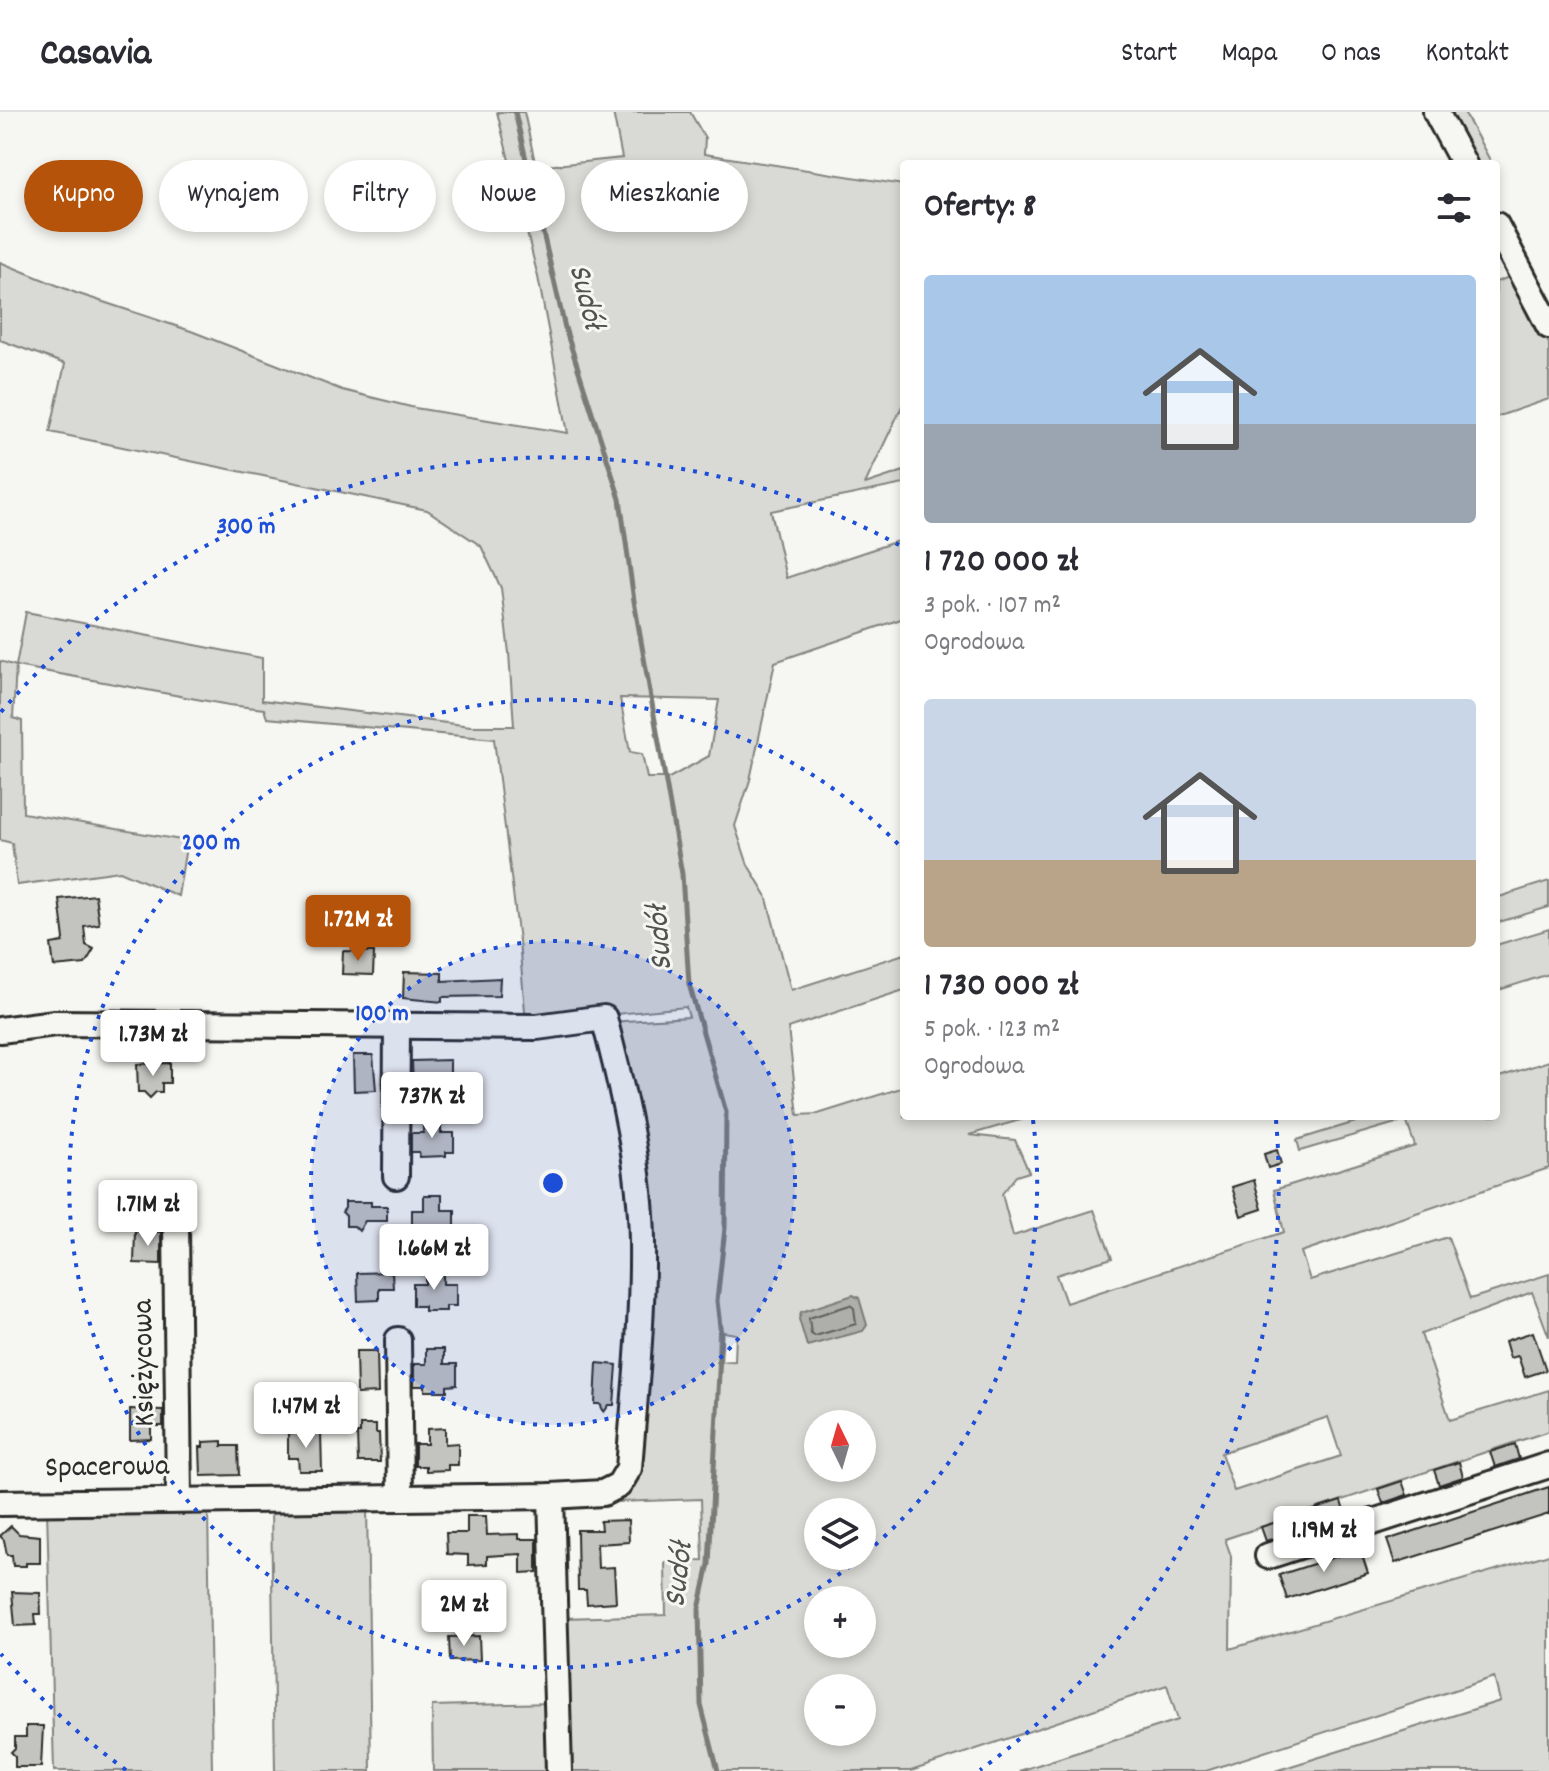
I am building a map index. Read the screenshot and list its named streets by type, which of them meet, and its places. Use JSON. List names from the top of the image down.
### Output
{
  "streets": {
    "street": ["Księżycowa", "Spacerowa"]
  },
  "crossings": [
    ["Księżycowa", "Spacerowa"]
  ],
  "water": ["Sudół"],
  "north": "top",
  "page": {
    "header": "Casavia",
    "nav": [
      "Start",
      "Mapa",
      "O nas",
      "Kontakt"
    ],
    "chip": [
      "Kupno",
      "Wynajem",
      "Filtry",
      "Nowe",
      "Mieszkanie"
    ],
    "heading": "Oferty: 8",
    "list": [
      {
        "name": "1 720 000 zł",
        "note": "3 pok. · 107 m² · Ogrodowa"
      },
      {
        "name": "1 730 000 zł",
        "note": "5 pok. · 123 m² · Ogrodowa"
      }
    ],
    "price": [
      "1.72M zł",
      "1.73M zł",
      "737K zł",
      "1.71M zł",
      "1.66M zł",
      "1.47M zł",
      "1.19M zł",
      "2M zł"
    ],
    "map_buttons": ["+", "−"]
  },
  "rings": ["300 m", "200 m", "100 m"]
}
